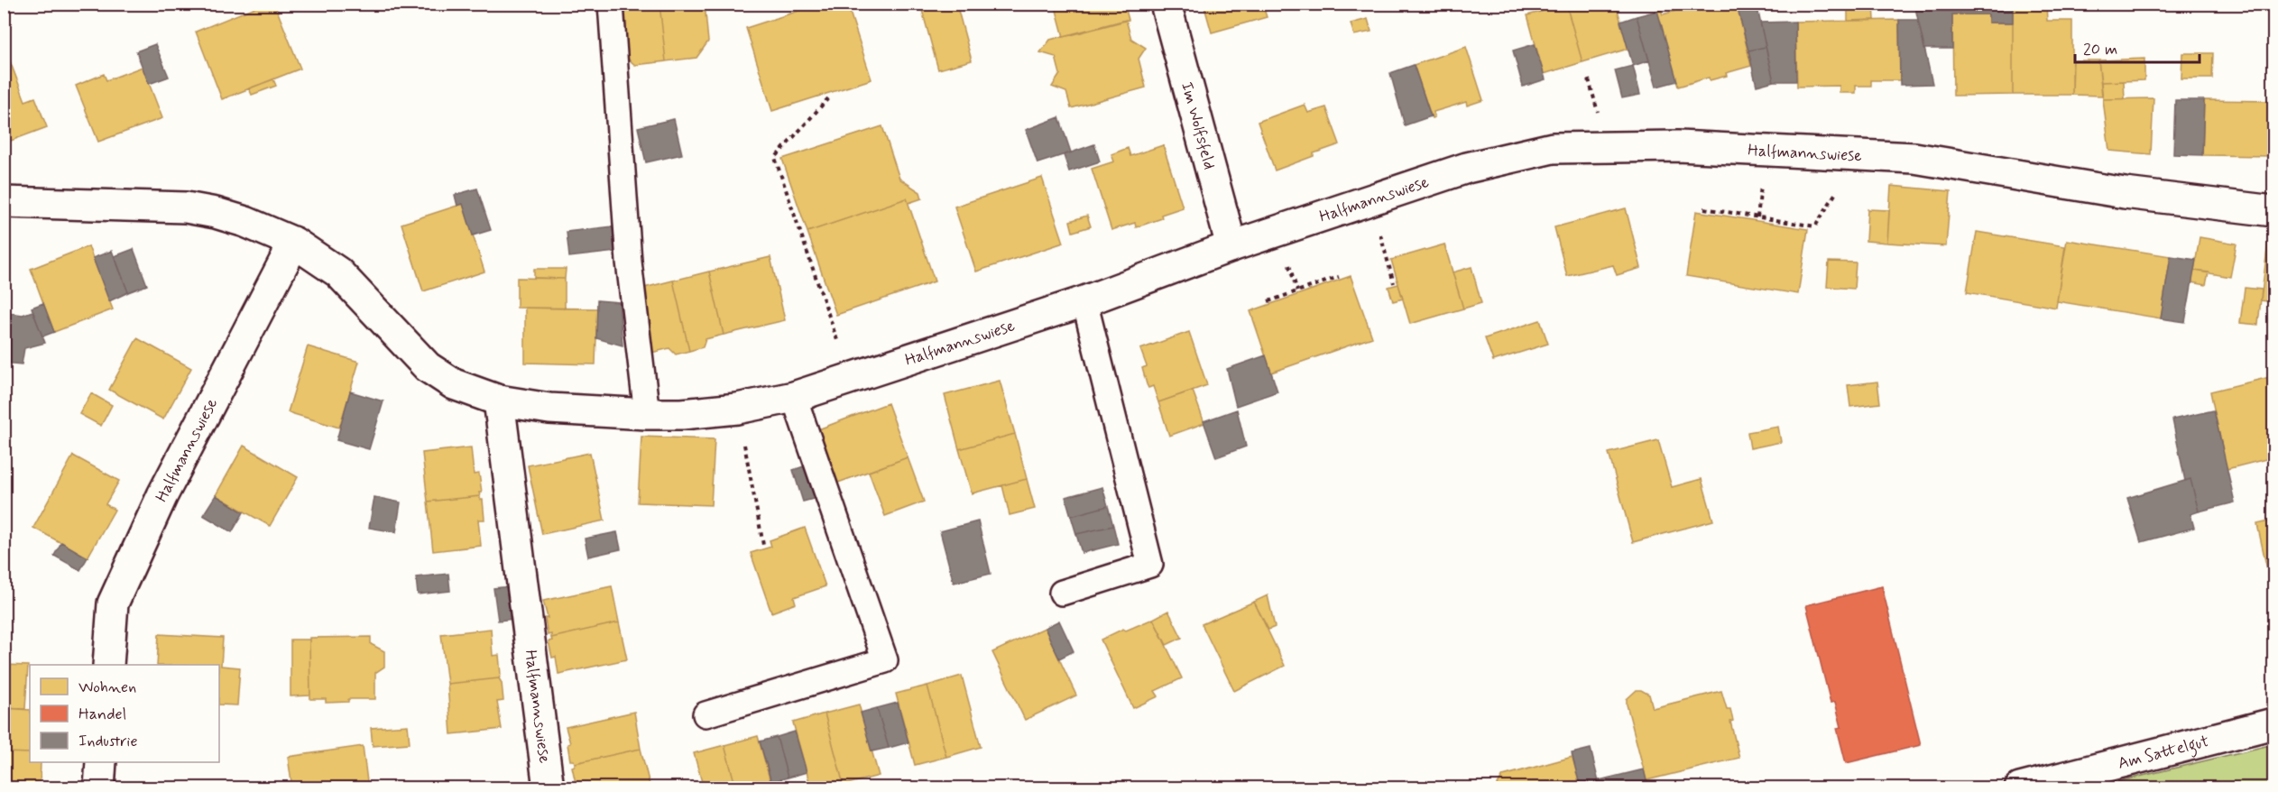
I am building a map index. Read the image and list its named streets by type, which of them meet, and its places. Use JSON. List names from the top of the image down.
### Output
{
  "streets": {
    "street": ["Im Wolfsfeld", "Halfmannswiese", "Am Sattelgut"]
  },
  "crossings": [
    ["Im Wolfsfeld", "Halfmannswiese"]
  ],
  "legend": ["Wohnen", "Handel", "Industrie"],
  "scale_bar": "20 m"
}
